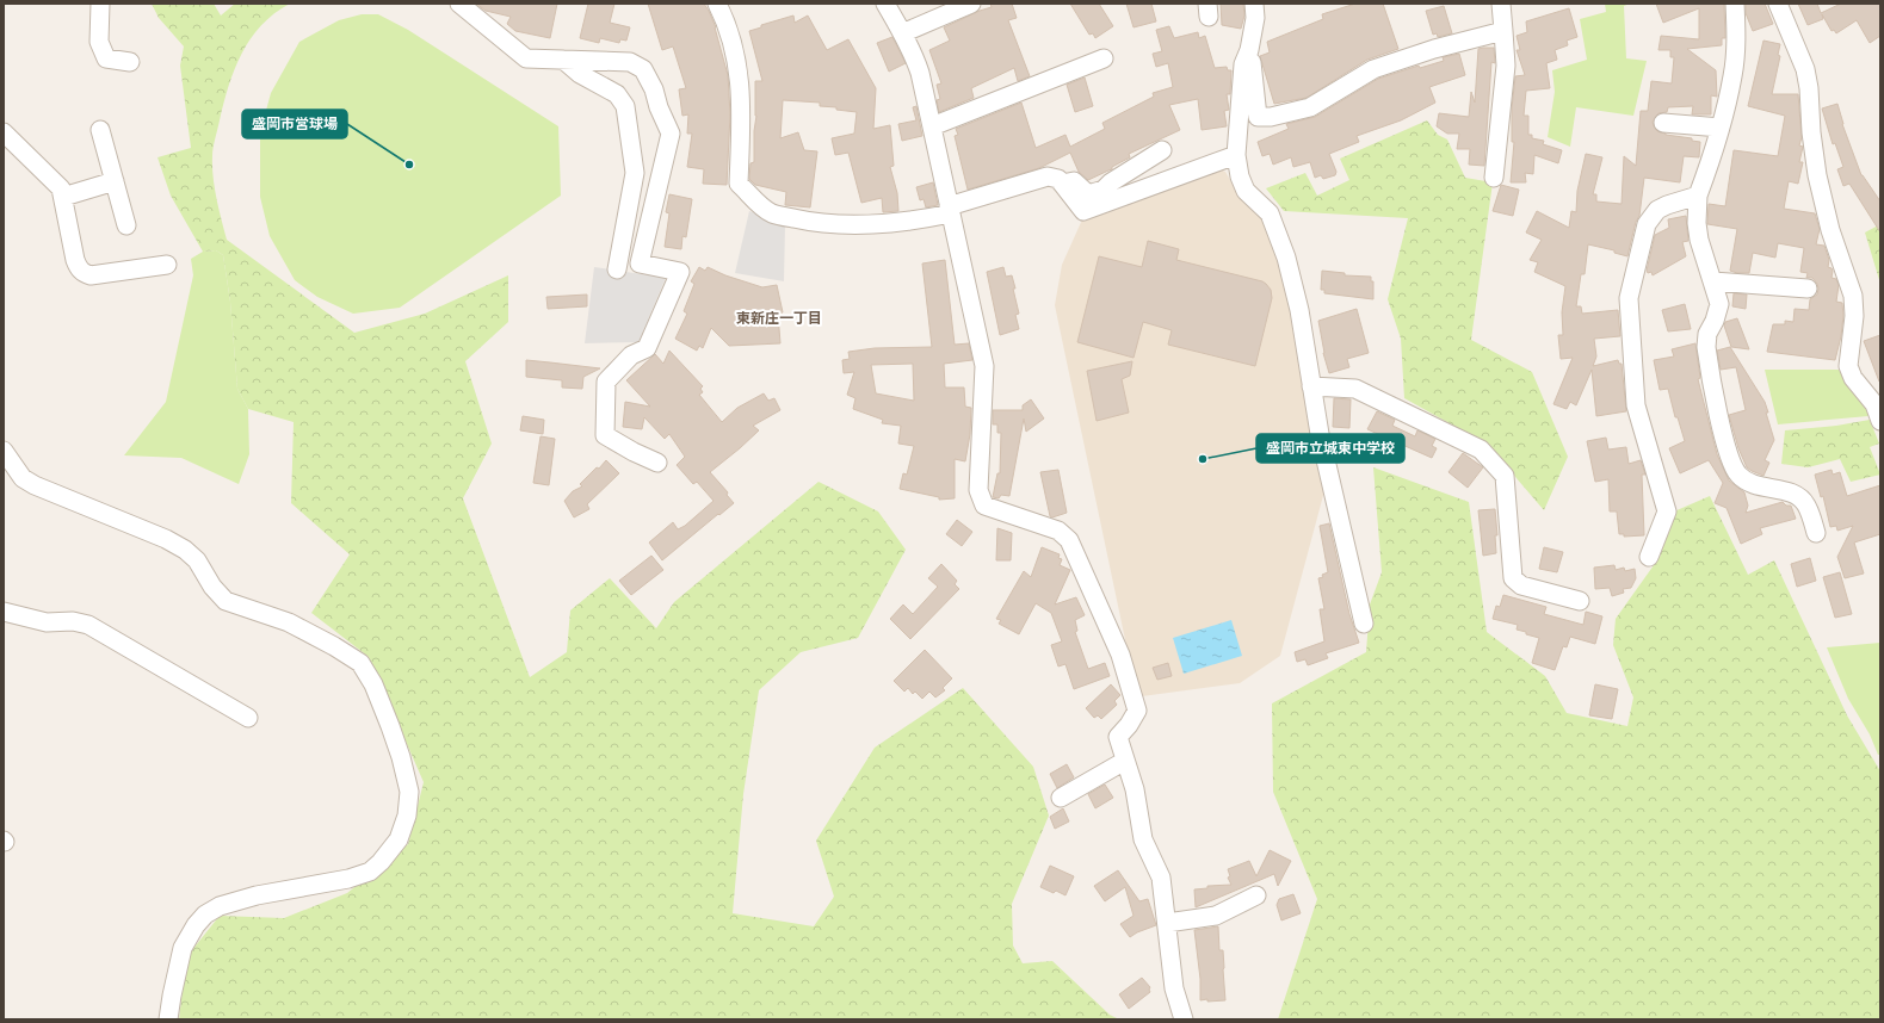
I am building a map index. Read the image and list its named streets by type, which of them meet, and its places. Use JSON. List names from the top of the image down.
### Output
{
  "districts": ["東新庄一丁目"],
  "places": ["盛岡市営球場", "盛岡市立城東中学校"]
}
